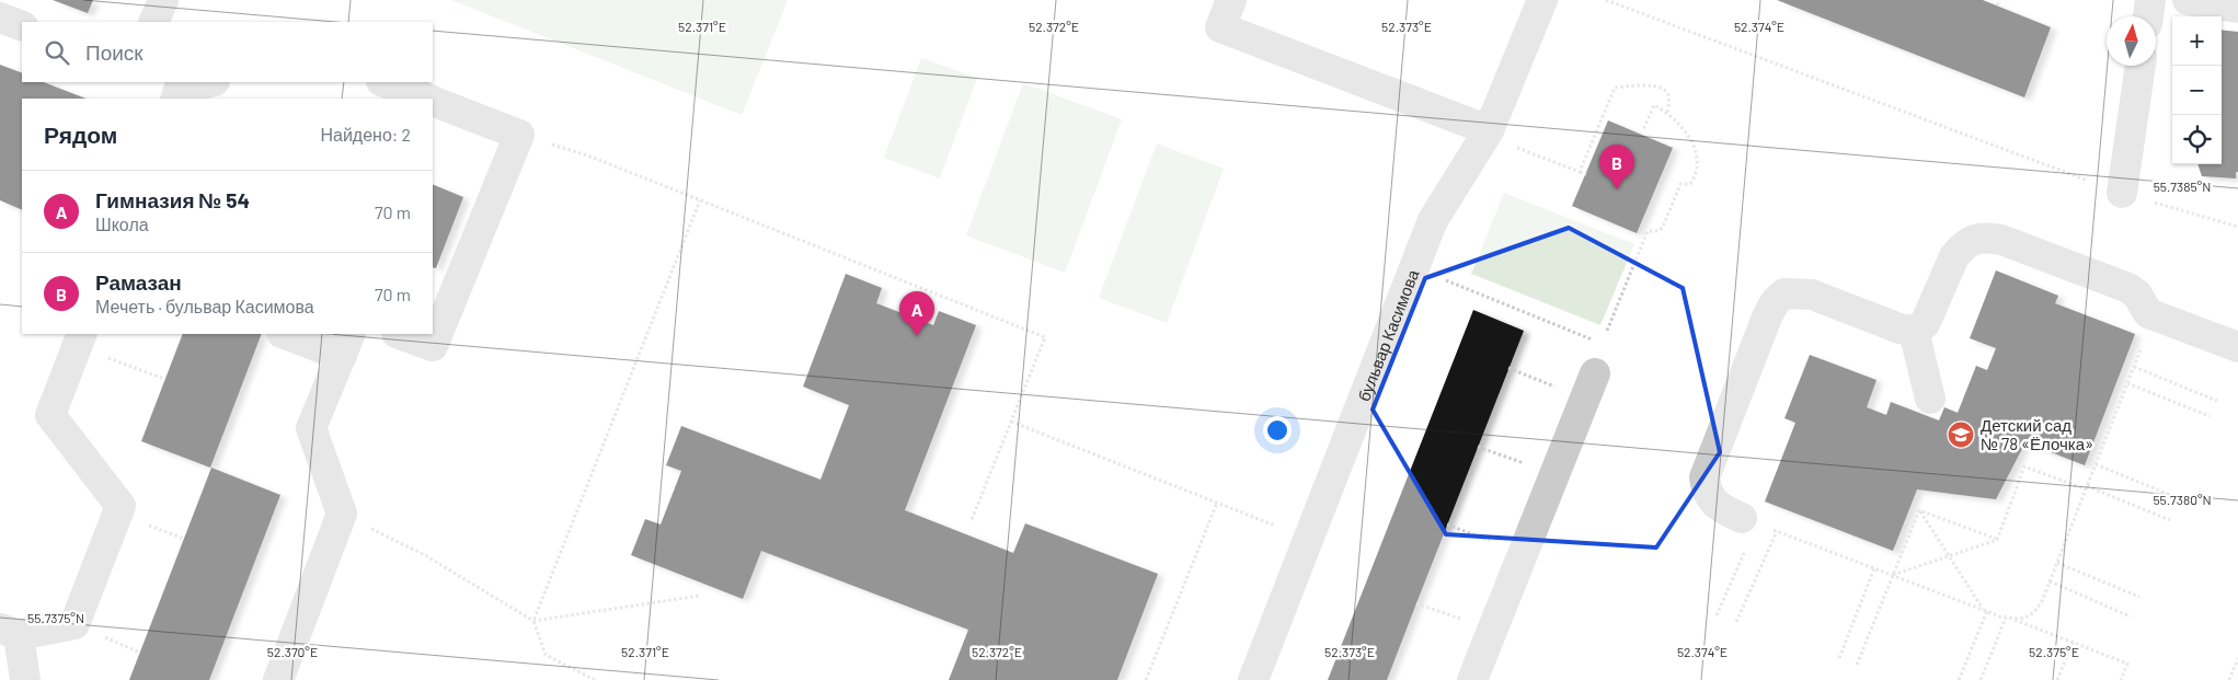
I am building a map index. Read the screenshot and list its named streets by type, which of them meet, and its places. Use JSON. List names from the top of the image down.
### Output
{
  "streets": {
    "street": ["бульвар Касимова"]
  },
  "places": {
    "school or university": ["Детский сад № 78 «Ёлочка»"]
  },
  "north": "top",
  "page": {
    "map_buttons": ["+", "−"],
    "search": "Поиск",
    "heading": ["Рядом", "Найдено: 2"],
    "pins": ["B", "A"],
    "list": [
      {
        "mark": "A",
        "name": "Гимназия № 54",
        "note": "Школа",
        "value": "70 m"
      },
      {
        "mark": "B",
        "name": "Рамазан",
        "note": "Мечеть · бульвар Касимова",
        "value": "70 m"
      }
    ]
  },
  "coordinates": [
    "52.371°E",
    "52.372°E",
    "52.373°E",
    "52.374°E",
    "55.7385°N",
    "55.7380°N",
    "55.7375°N",
    "52.370°E",
    "52.375°E"
  ]
}
